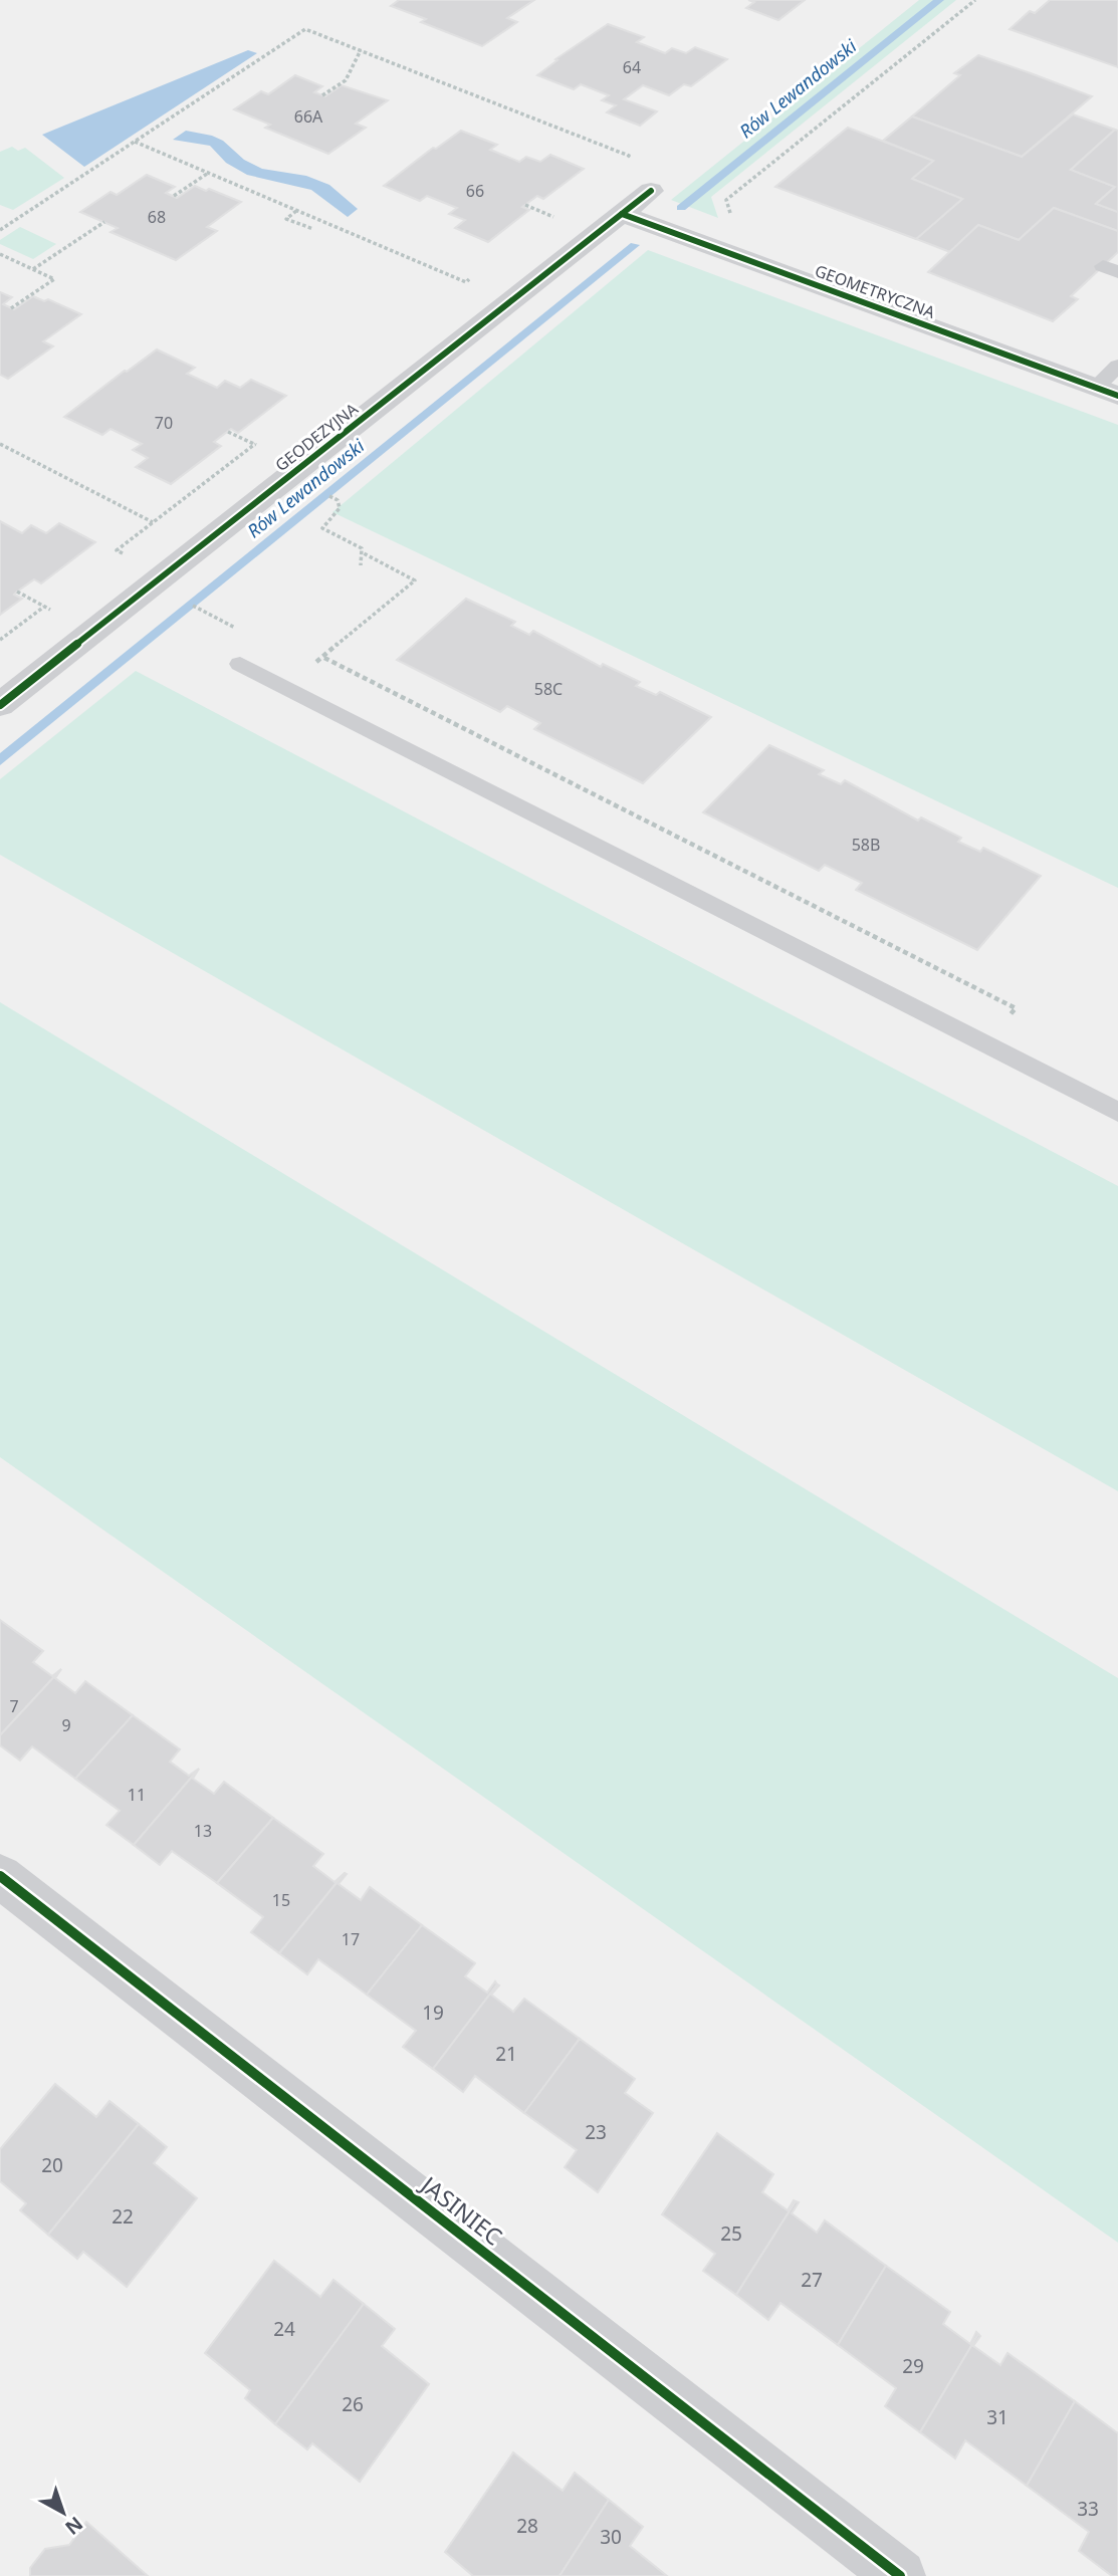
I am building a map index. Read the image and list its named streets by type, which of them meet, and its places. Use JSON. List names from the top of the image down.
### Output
{
  "streets": {
    "street": ["GEOMETRYCZNA", "GEODEZYJNA", "JASINIEC"]
  },
  "crossings": [
    ["GEOMETRYCZNA", "GEODEZYJNA"]
  ],
  "water": ["Rów Lewandowski"],
  "house_numbers": [
    "64",
    "66A",
    "66",
    "68",
    "70",
    "58C",
    "58B",
    "7",
    "9",
    "11",
    "13",
    "15",
    "17",
    "19",
    "21",
    "23",
    "20",
    "22",
    "25",
    "27",
    "24",
    "29",
    "26",
    "31",
    "33",
    "28",
    "30"
  ],
  "north": "bottom right"
}
